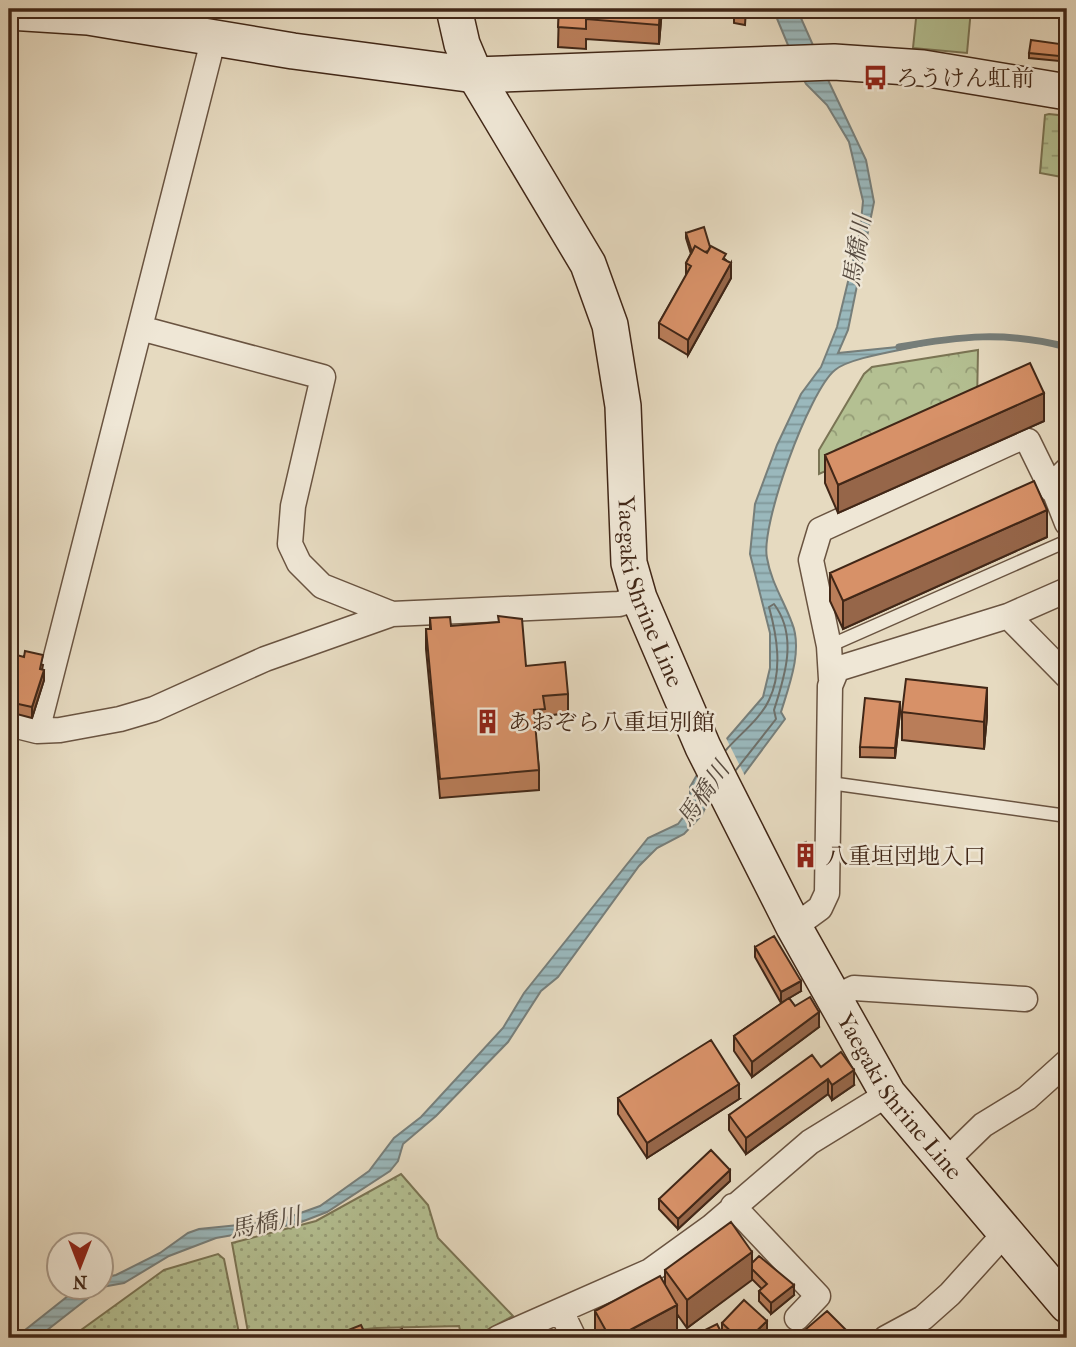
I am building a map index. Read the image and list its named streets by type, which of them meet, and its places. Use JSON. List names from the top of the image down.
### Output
{
  "streets": {
    "main road": ["Yaegaki Shrine Line"]
  },
  "water": ["馬橋川"],
  "places": {
    "bus stop": ["ろうけん虹前"],
    "building": ["あおぞら八重垣別館", "八重垣団地入口"]
  },
  "north": "bottom"
}
